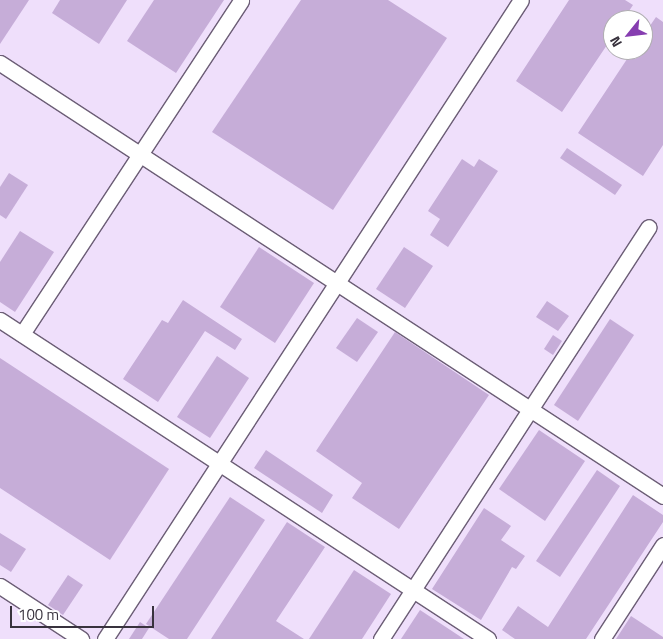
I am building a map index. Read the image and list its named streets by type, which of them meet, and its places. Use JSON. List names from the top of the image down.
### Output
{
  "scale_bar": "100 m",
  "north": "bottom left"
}
